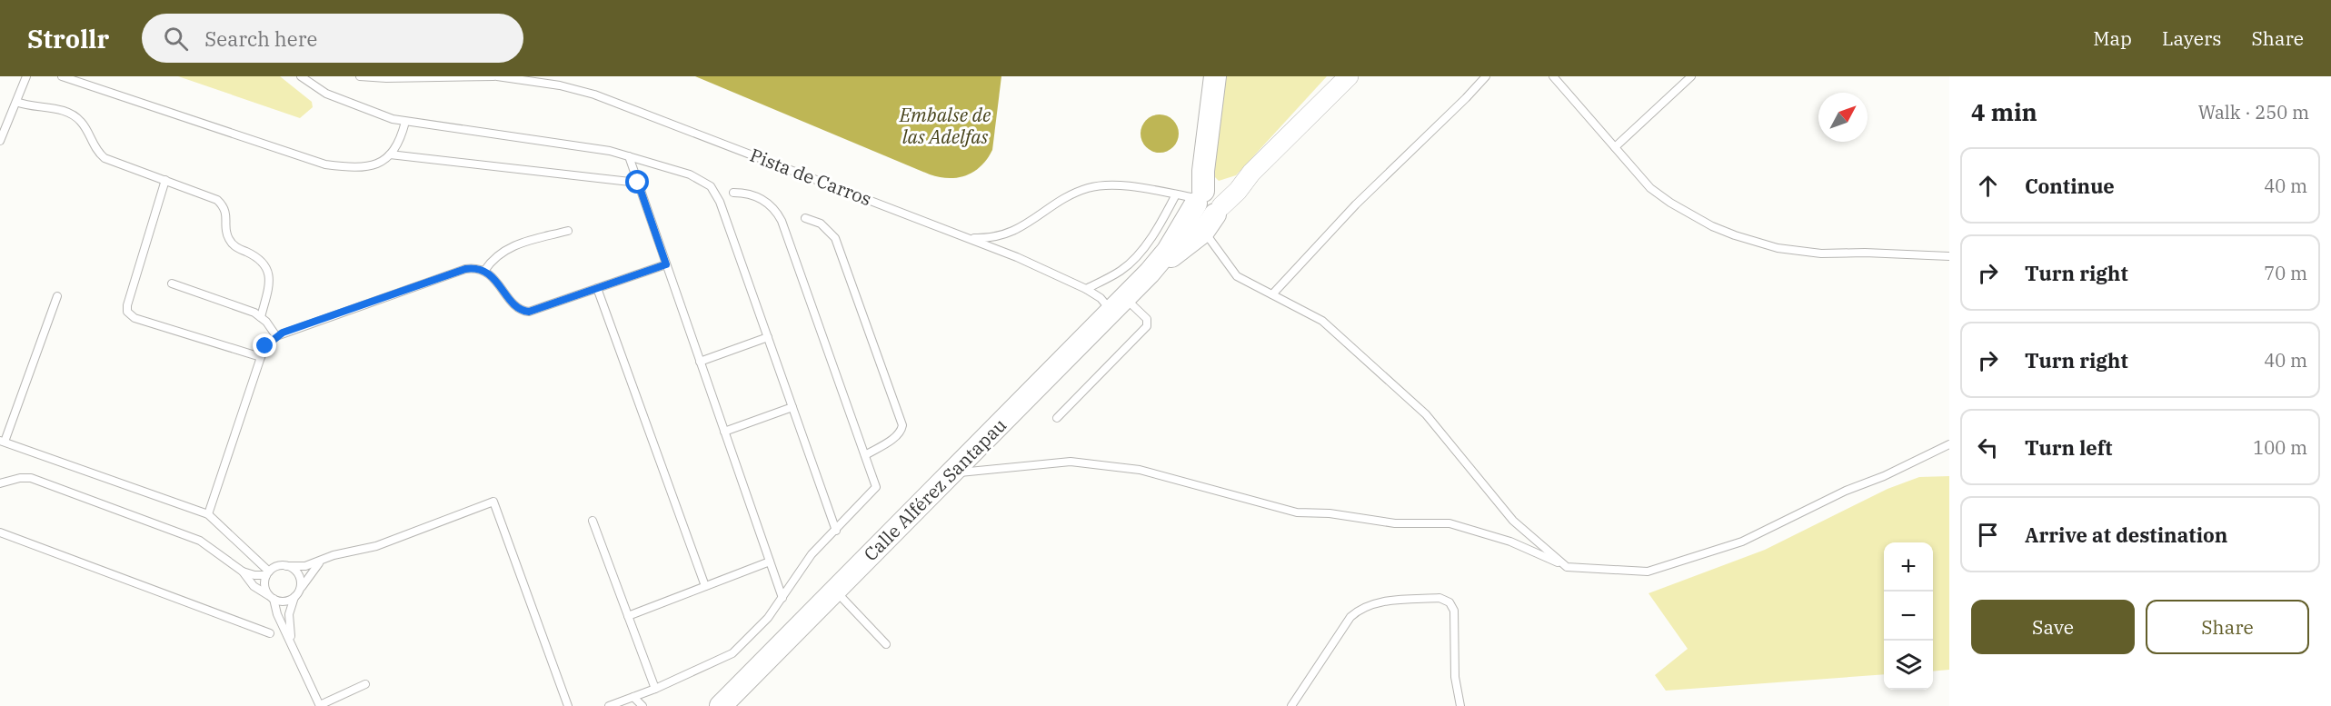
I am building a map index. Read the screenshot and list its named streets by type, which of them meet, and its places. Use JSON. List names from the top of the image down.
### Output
{
  "streets": {
    "main road": ["Calle Alférez Santapau"],
    "lane": ["Pista de Carros"]
  },
  "crossings": [
    ["Pista de Carros", "Calle Alférez Santapau"]
  ],
  "water": ["Embalse de las Adelfas"],
  "north": "top right",
  "page": {
    "header": "Strollr",
    "search": "Search here",
    "nav": ["Map", "Layers", "Share"],
    "heading": ["4 min", "Walk · 250 m"],
    "list": [
      ["Continue", "40 m"],
      ["Turn right", "70 m"],
      ["Turn right", "40 m"],
      ["Turn left", "100 m"],
      "Arrive at destination"
    ],
    "map_buttons": ["+", "−"],
    "buttons": ["Save", "Share"]
  }
}
